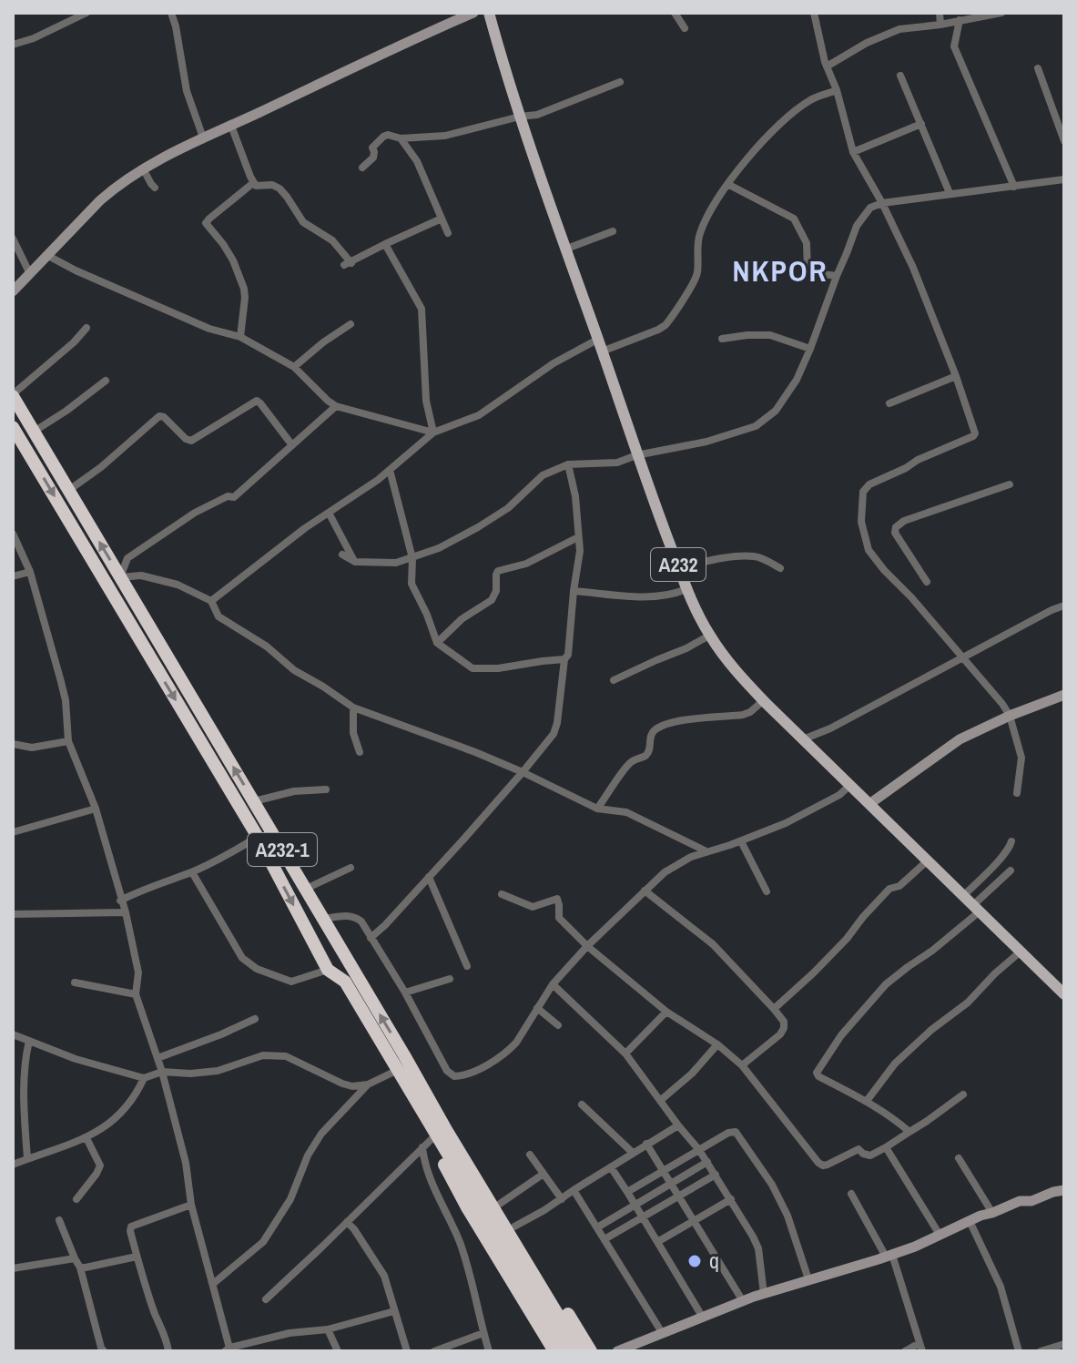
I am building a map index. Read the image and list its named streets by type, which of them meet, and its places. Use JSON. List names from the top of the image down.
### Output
{
  "streets": {
    "highway": ["A232-1"],
    "main road": ["A232"]
  },
  "districts": ["NKPOR"],
  "places": ["q"]
}
